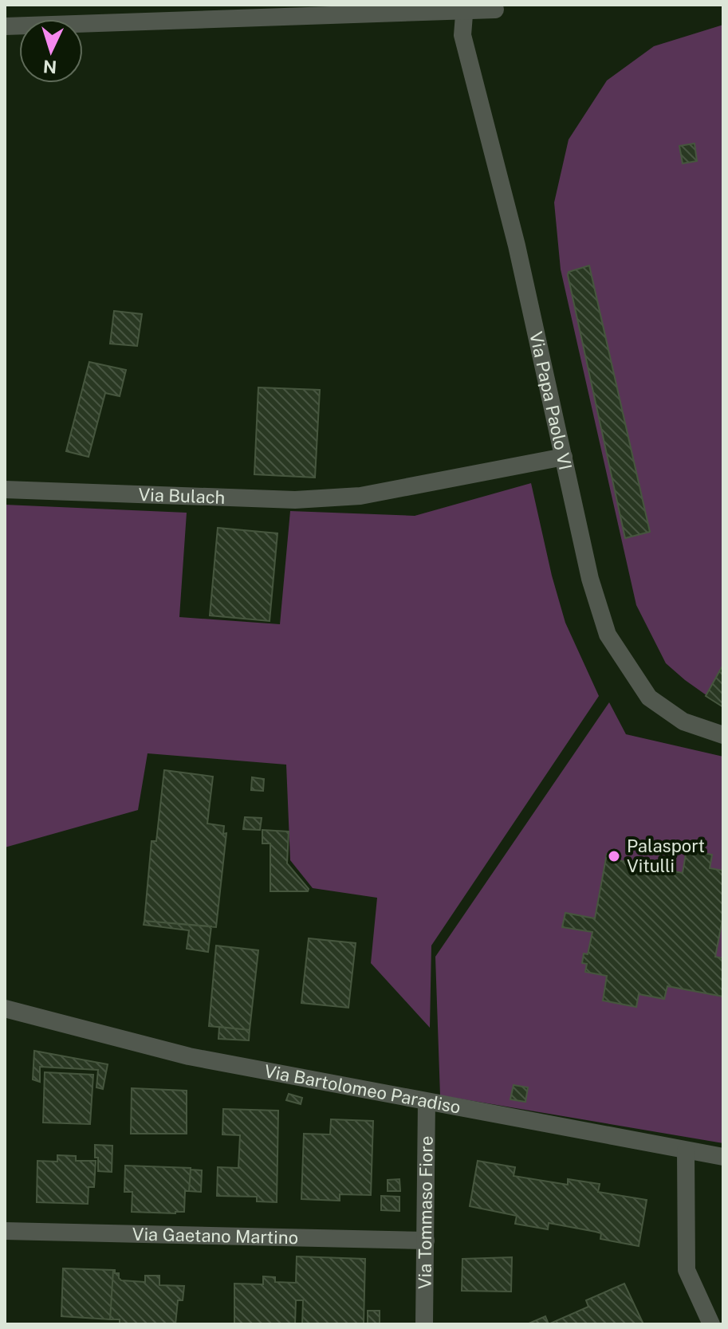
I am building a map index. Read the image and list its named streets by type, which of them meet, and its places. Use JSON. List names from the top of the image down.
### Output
{
  "streets": {
    "street": [
      "Via Papa Paolo VI",
      "Via Bulach",
      "Via Bartolomeo Paradiso",
      "Via Tommaso Fiore",
      "Via Gaetano Martino"
    ]
  },
  "crossings": [
    ["Via Papa Paolo VI", "Via Bulach"],
    ["Via Bartolomeo Paradiso", "Via Tommaso Fiore"],
    ["Via Tommaso Fiore", "Via Gaetano Martino"]
  ],
  "places": ["Palasport Vitulli"],
  "north": "bottom"
}
